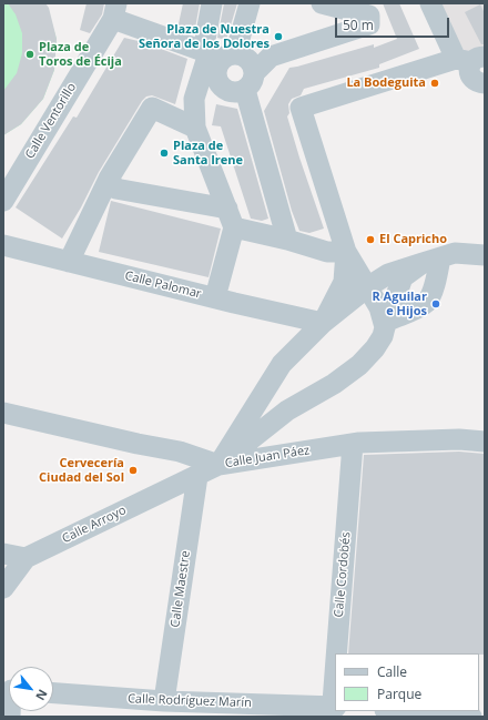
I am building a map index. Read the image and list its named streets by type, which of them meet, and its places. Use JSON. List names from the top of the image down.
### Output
{
  "streets": {
    "street": [
      "Calle Ventorillo",
      "Calle Palomar",
      "Calle Juan Páez",
      "Calle Arroyo",
      "Calle Cordobés",
      "Calle Maestre",
      "Calle Rodríguez Marín"
    ]
  },
  "crossings": [
    ["Calle Juan Páez", "Calle Arroyo"],
    ["Calle Juan Páez", "Calle Cordobés"],
    ["Calle Arroyo", "Calle Maestre"],
    ["Calle Cordobés", "Calle Rodríguez Marín"],
    ["Calle Maestre", "Calle Rodríguez Marín"]
  ],
  "places": [
    "Plaza de Nuestra Señora de los Dolores",
    "Plaza de Toros de Écija",
    "La Bodeguita",
    "Plaza de Santa Irene",
    "El Capricho",
    "R Aguilar e Hijos",
    "Cervecería Ciudad del Sol"
  ],
  "legend": ["Calle", "Parque"],
  "scale_bar": "50 m",
  "north": "bottom right"
}
